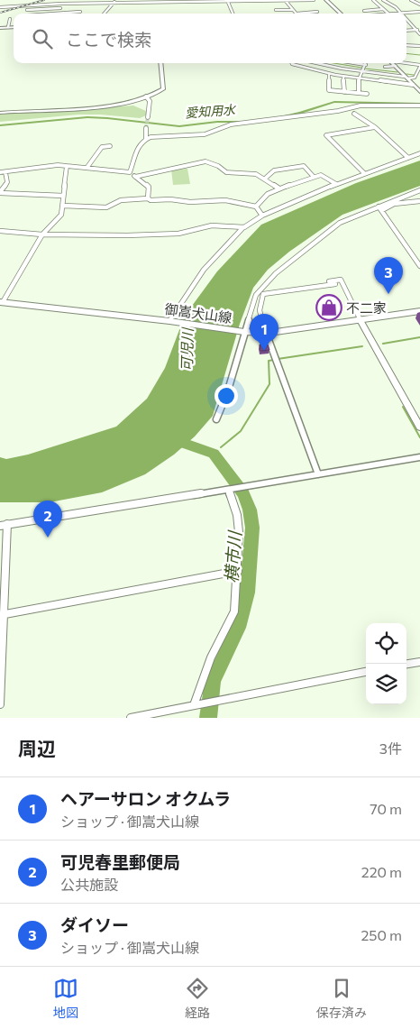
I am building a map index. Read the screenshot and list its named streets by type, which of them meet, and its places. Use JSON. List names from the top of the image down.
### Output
{
  "streets": {
    "main road": ["御嵩犬山線"]
  },
  "water": ["愛知用水", "可児川", "横市川"],
  "places": {
    "shop": ["不二家"]
  },
  "page": {
    "search": "ここで検索",
    "pins": ["3", "1", "2"],
    "heading": ["周辺", "3件"],
    "list": [
      {
        "mark": "1",
        "name": "ヘアーサロン オクムラ",
        "note": "ショップ · 御嵩犬山線",
        "value": "70 m"
      },
      {
        "mark": "2",
        "name": "可児春里郵便局",
        "note": "公共施設",
        "value": "220 m"
      },
      {
        "mark": "3",
        "name": "ダイソー",
        "note": "ショップ · 御嵩犬山線",
        "value": "250 m"
      }
    ],
    "nav": ["地図", "経路", "保存済み"]
  }
}
